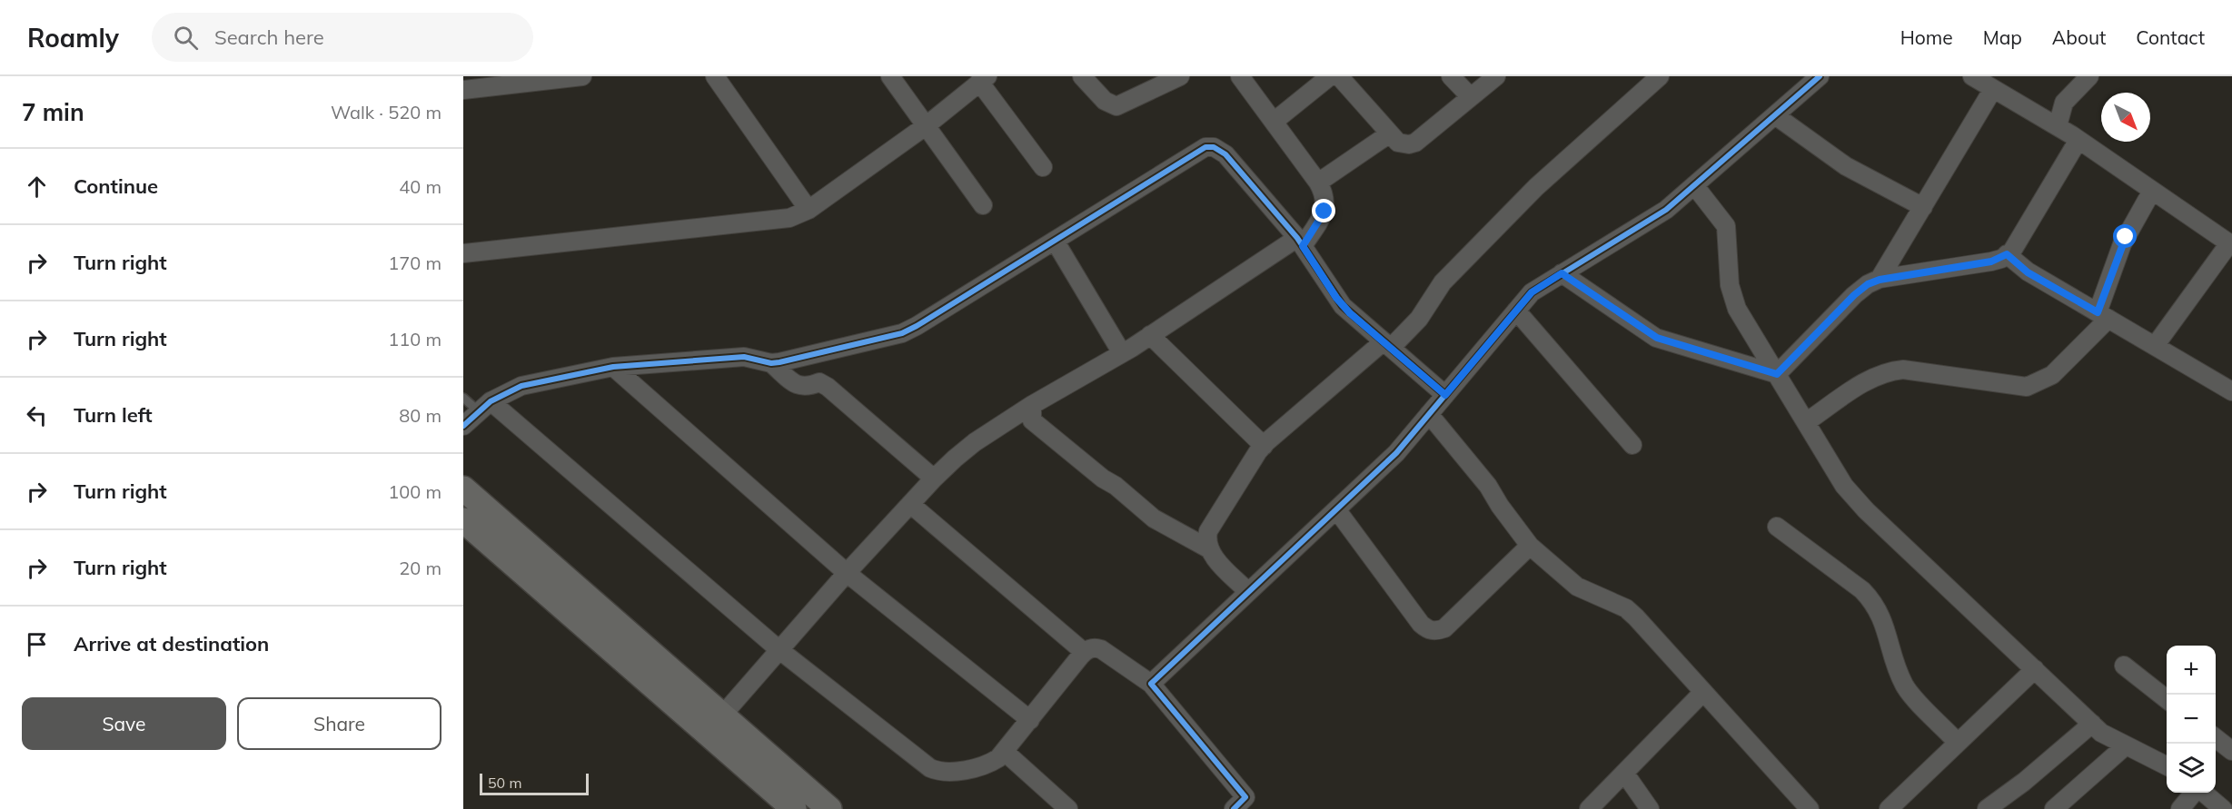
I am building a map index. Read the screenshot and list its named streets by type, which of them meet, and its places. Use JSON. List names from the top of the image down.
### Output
{
  "scale_bar": "50 m",
  "north": "bottom right",
  "page": {
    "header": "Roamly",
    "search": "Search here",
    "nav": [
      "Home",
      "Map",
      "About",
      "Contact"
    ],
    "heading": ["7 min", "Walk · 520 m"],
    "list": [
      ["Continue", "40 m"],
      ["Turn right", "170 m"],
      ["Turn right", "110 m"],
      ["Turn left", "80 m"],
      ["Turn right", "100 m"],
      ["Turn right", "20 m"],
      "Arrive at destination"
    ],
    "map_buttons": ["+", "−"],
    "buttons": ["Save", "Share"],
    "scale": "50 m"
  }
}
